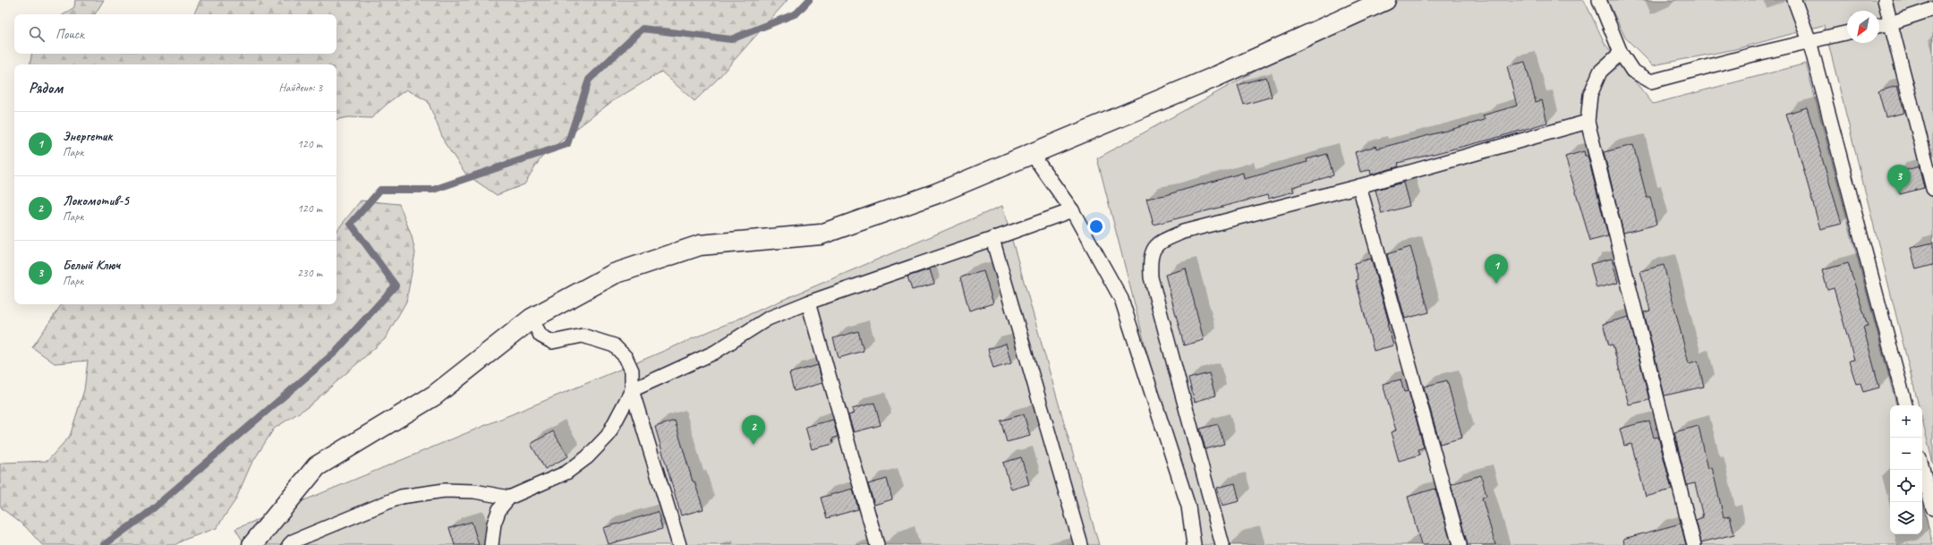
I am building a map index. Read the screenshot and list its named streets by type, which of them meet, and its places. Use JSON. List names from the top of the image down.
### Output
{
  "north": "bottom left",
  "page": {
    "search": "Поиск",
    "heading": ["Рядом", "Найдено: 3"],
    "list": [
      {
        "mark": "1",
        "name": "Энергетик",
        "note": "Парк",
        "value": "120 m"
      },
      {
        "mark": "2",
        "name": "Локомотив-5",
        "note": "Парк",
        "value": "120 m"
      },
      {
        "mark": "3",
        "name": "Белый Ключ",
        "note": "Парк",
        "value": "230 m"
      }
    ],
    "pins": ["3", "1", "2"],
    "map_buttons": ["+", "−"]
  }
}
